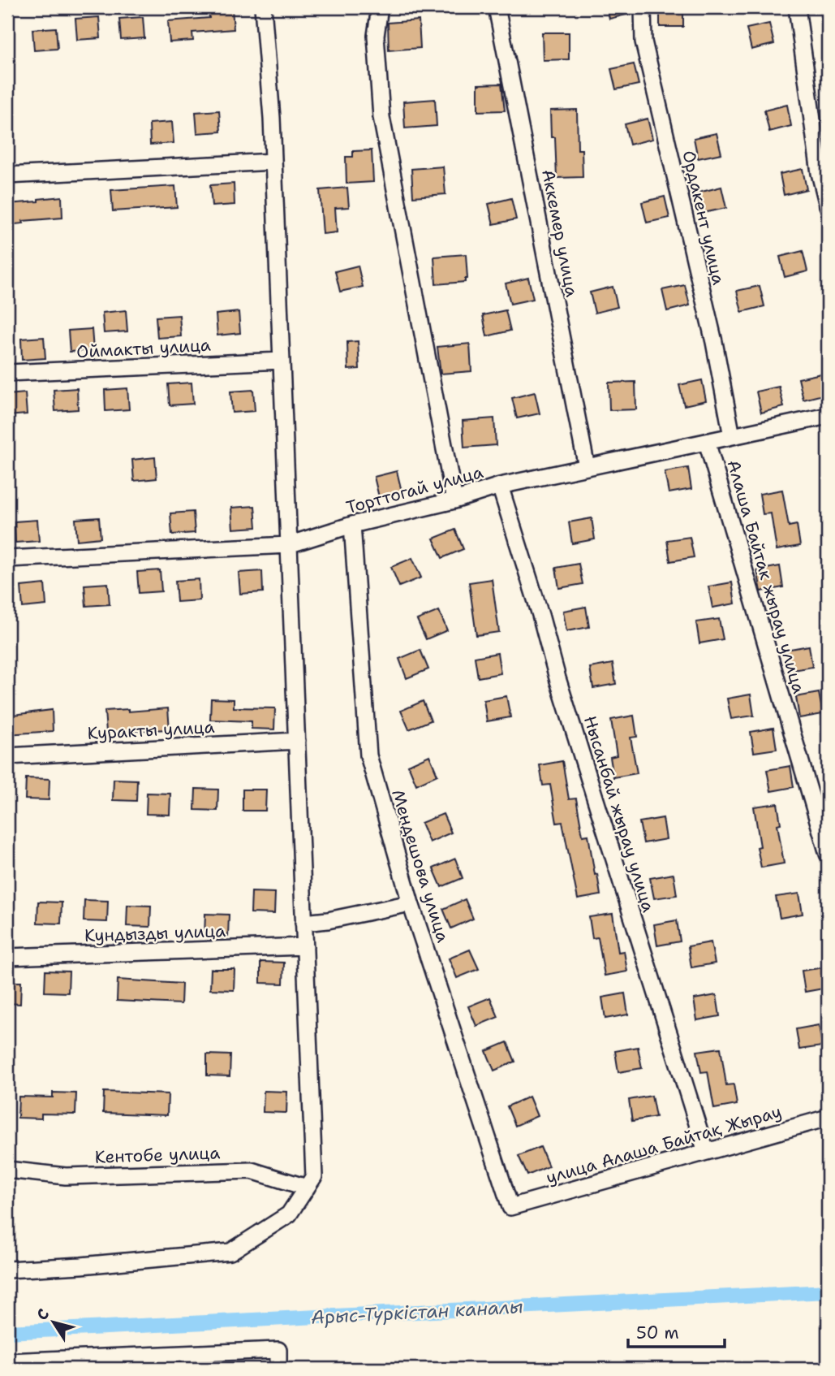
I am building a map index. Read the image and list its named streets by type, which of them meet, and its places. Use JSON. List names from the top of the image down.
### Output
{
  "streets": {
    "street": [
      "Ордакент улица",
      "Аккемер улица",
      "Оймакты улица",
      "Торттогай улица",
      "Алаша Байтак жырау улица",
      "Куракты улица",
      "Нысанбай жырау улица",
      "Мендешова улица",
      "Кундызды улица",
      "улица Алаша Байтақ Жырау",
      "Кентобе улица"
    ]
  },
  "crossings": [
    ["Ордакент улица", "Торттогай улица"],
    ["Аккемер улица", "Торттогай улица"],
    ["Торттогай улица", "Алаша Байтак жырау улица"],
    ["Торттогай улица", "Нысанбай жырау улица"],
    ["Торттогай улица", "Мендешова улица"],
    ["Нысанбай жырау улица", "улица Алаша Байтақ Жырау"],
    ["Мендешова улица", "улица Алаша Байтақ Жырау"]
  ],
  "water": ["Арыс-Түркістан каналы"],
  "scale_bar": "50 m",
  "north": "top left"
}
